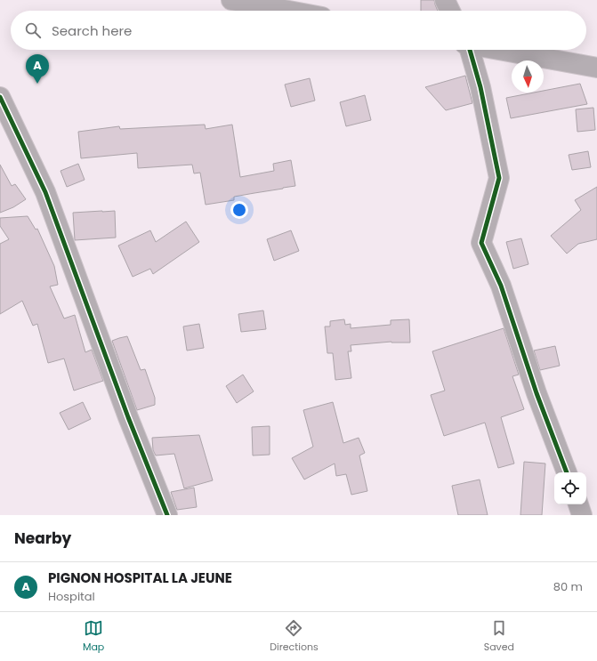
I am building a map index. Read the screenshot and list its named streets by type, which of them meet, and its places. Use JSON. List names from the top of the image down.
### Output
{
  "north": "bottom",
  "page": {
    "search": "Search here",
    "pins": "A",
    "heading": "Nearby",
    "list": [
      {
        "mark": "A",
        "name": "PIGNON HOSPITAL LA JEUNE",
        "note": "Hospital",
        "value": "80 m"
      }
    ],
    "nav": ["Map", "Directions", "Saved"]
  }
}
